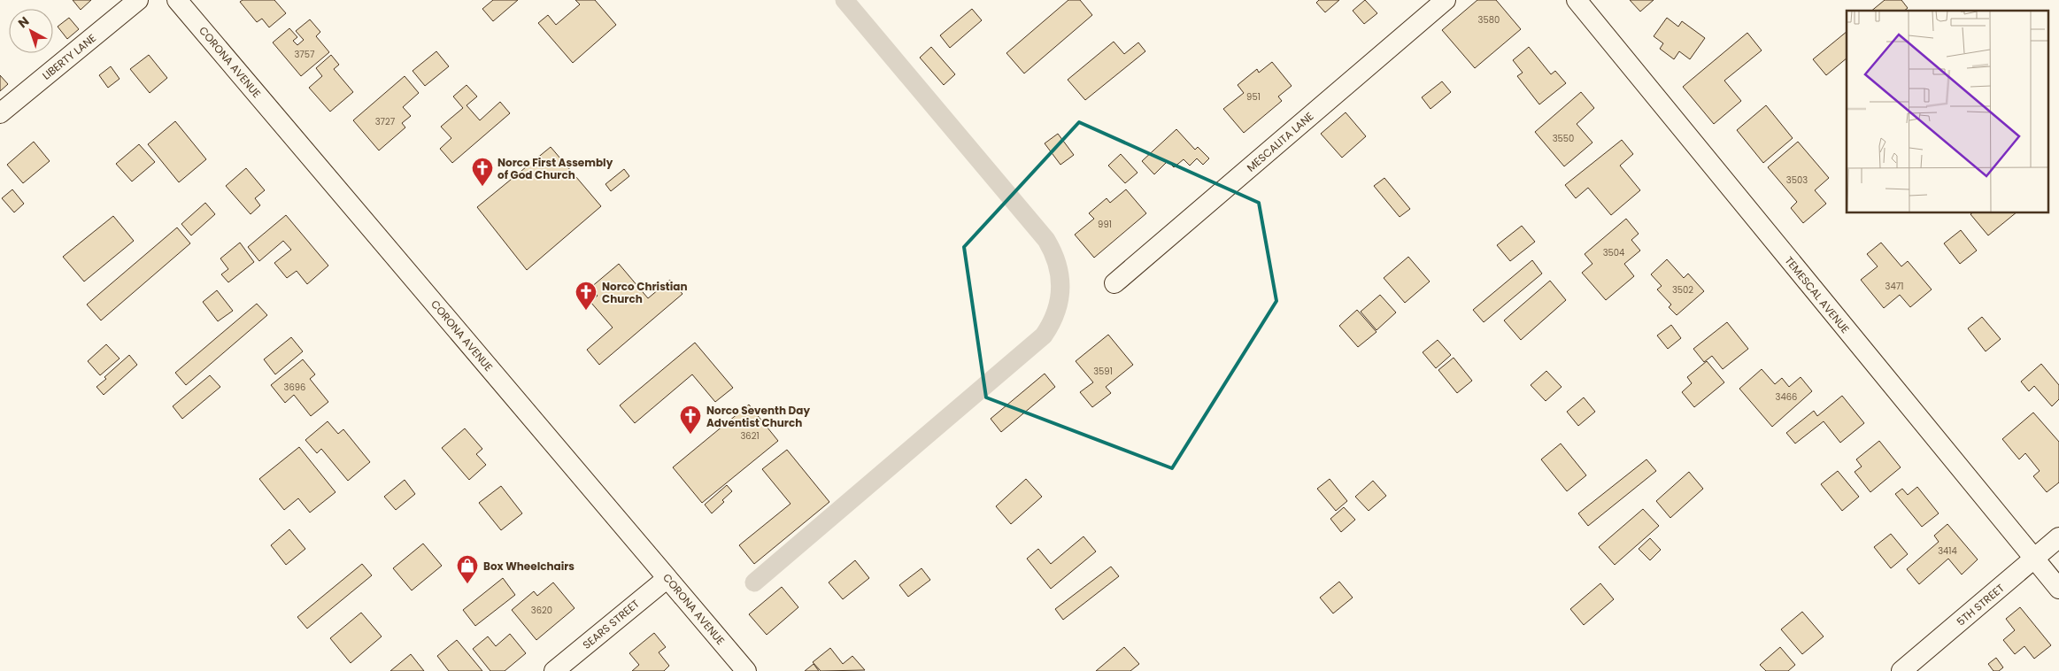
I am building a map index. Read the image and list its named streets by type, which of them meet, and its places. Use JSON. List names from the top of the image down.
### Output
{
  "streets": {
    "street": [
      "LIBERTY LANE",
      "CORONA AVENUE",
      "MESCALITA LANE",
      "TEMESCAL AVENUE",
      "5TH STREET",
      "SEARS STREET"
    ]
  },
  "crossings": [
    ["CORONA AVENUE", "SEARS STREET"],
    ["TEMESCAL AVENUE", "5TH STREET"]
  ],
  "places": {
    "church": ["Norco First Assembly of God Church", "Norco Christian Church", "Norco Seventh Day Adventist Church"],
    "shop": ["Box Wheelchairs"]
  },
  "house_numbers": [
    "3580",
    "3757",
    "951",
    "3727",
    "3550",
    "3503",
    "991",
    "3504",
    "3471",
    "3502",
    "3591",
    "3696",
    "3466",
    "3621",
    "3414",
    "3620"
  ],
  "north": "top left"
}
